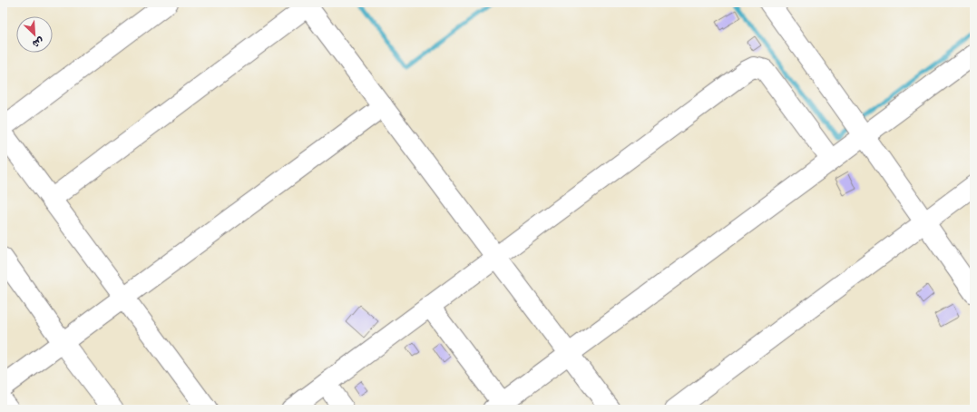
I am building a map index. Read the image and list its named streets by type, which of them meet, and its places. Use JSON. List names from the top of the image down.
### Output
{
  "north": "bottom right"
}
